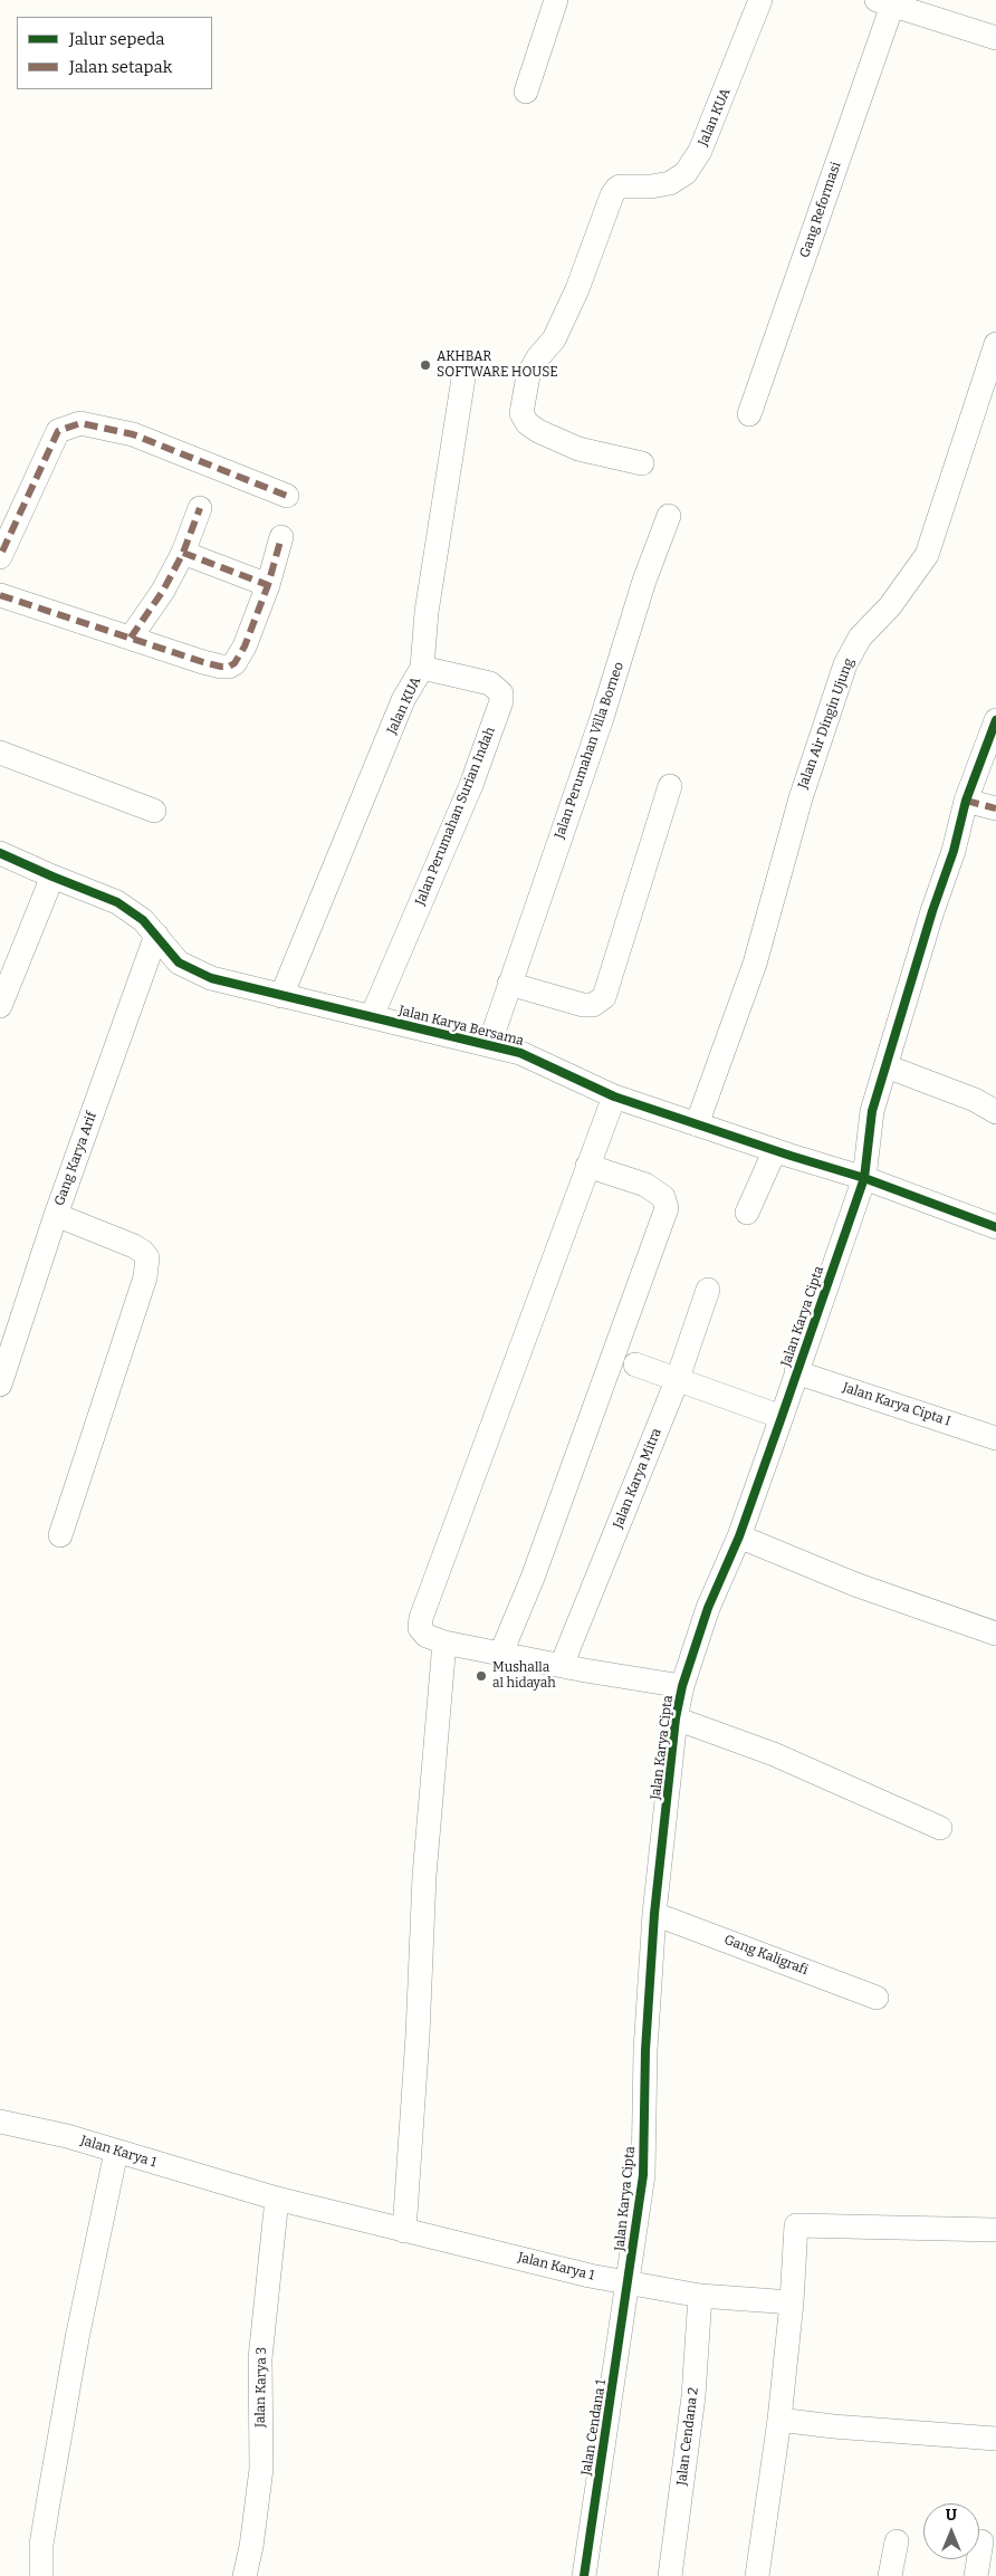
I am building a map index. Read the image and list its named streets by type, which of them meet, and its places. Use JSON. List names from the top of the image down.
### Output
{
  "streets": {
    "street": [
      "Jalan KUA",
      "Gang Reformasi",
      "Jalan Air Dingin Ujung",
      "Jalan Perumahan Villa Borneo",
      "Jalan Perumahan Surian Indah",
      "Jalan Karya Bersama",
      "Gang Karya Arif",
      "Jalan Karya Cipta",
      "Jalan Karya Cipta I",
      "Jalan Karya Mitra",
      "Gang Kaligrafi",
      "Jalan Karya 1",
      "Jalan Karya 3",
      "Jalan Cendana 1",
      "Jalan Cendana 2"
    ]
  },
  "crossings": [
    ["Jalan KUA", "Jalan Perumahan Surian Indah"],
    ["Jalan KUA", "Jalan Karya Bersama"],
    ["Jalan Air Dingin Ujung", "Jalan Karya Bersama"],
    ["Jalan Perumahan Villa Borneo", "Jalan Karya Bersama"],
    ["Jalan Perumahan Surian Indah", "Jalan Karya Bersama"],
    ["Jalan Karya Bersama", "Gang Karya Arif"],
    ["Jalan Karya Bersama", "Jalan Karya Cipta"],
    ["Jalan Karya Cipta", "Jalan Karya Cipta I"],
    ["Jalan Karya Cipta", "Gang Kaligrafi"],
    ["Jalan Karya Cipta", "Jalan Karya 1"],
    ["Jalan Karya Cipta", "Jalan Cendana 1"],
    ["Jalan Karya 1", "Jalan Karya 3"],
    ["Jalan Karya 1", "Jalan Cendana 1"],
    ["Jalan Karya 1", "Jalan Cendana 2"]
  ],
  "places": ["AKHBAR SOFTWARE HOUSE", "Mushalla al hidayah"],
  "legend": ["Jalur sepeda", "Jalan setapak"],
  "north": "top"
}
